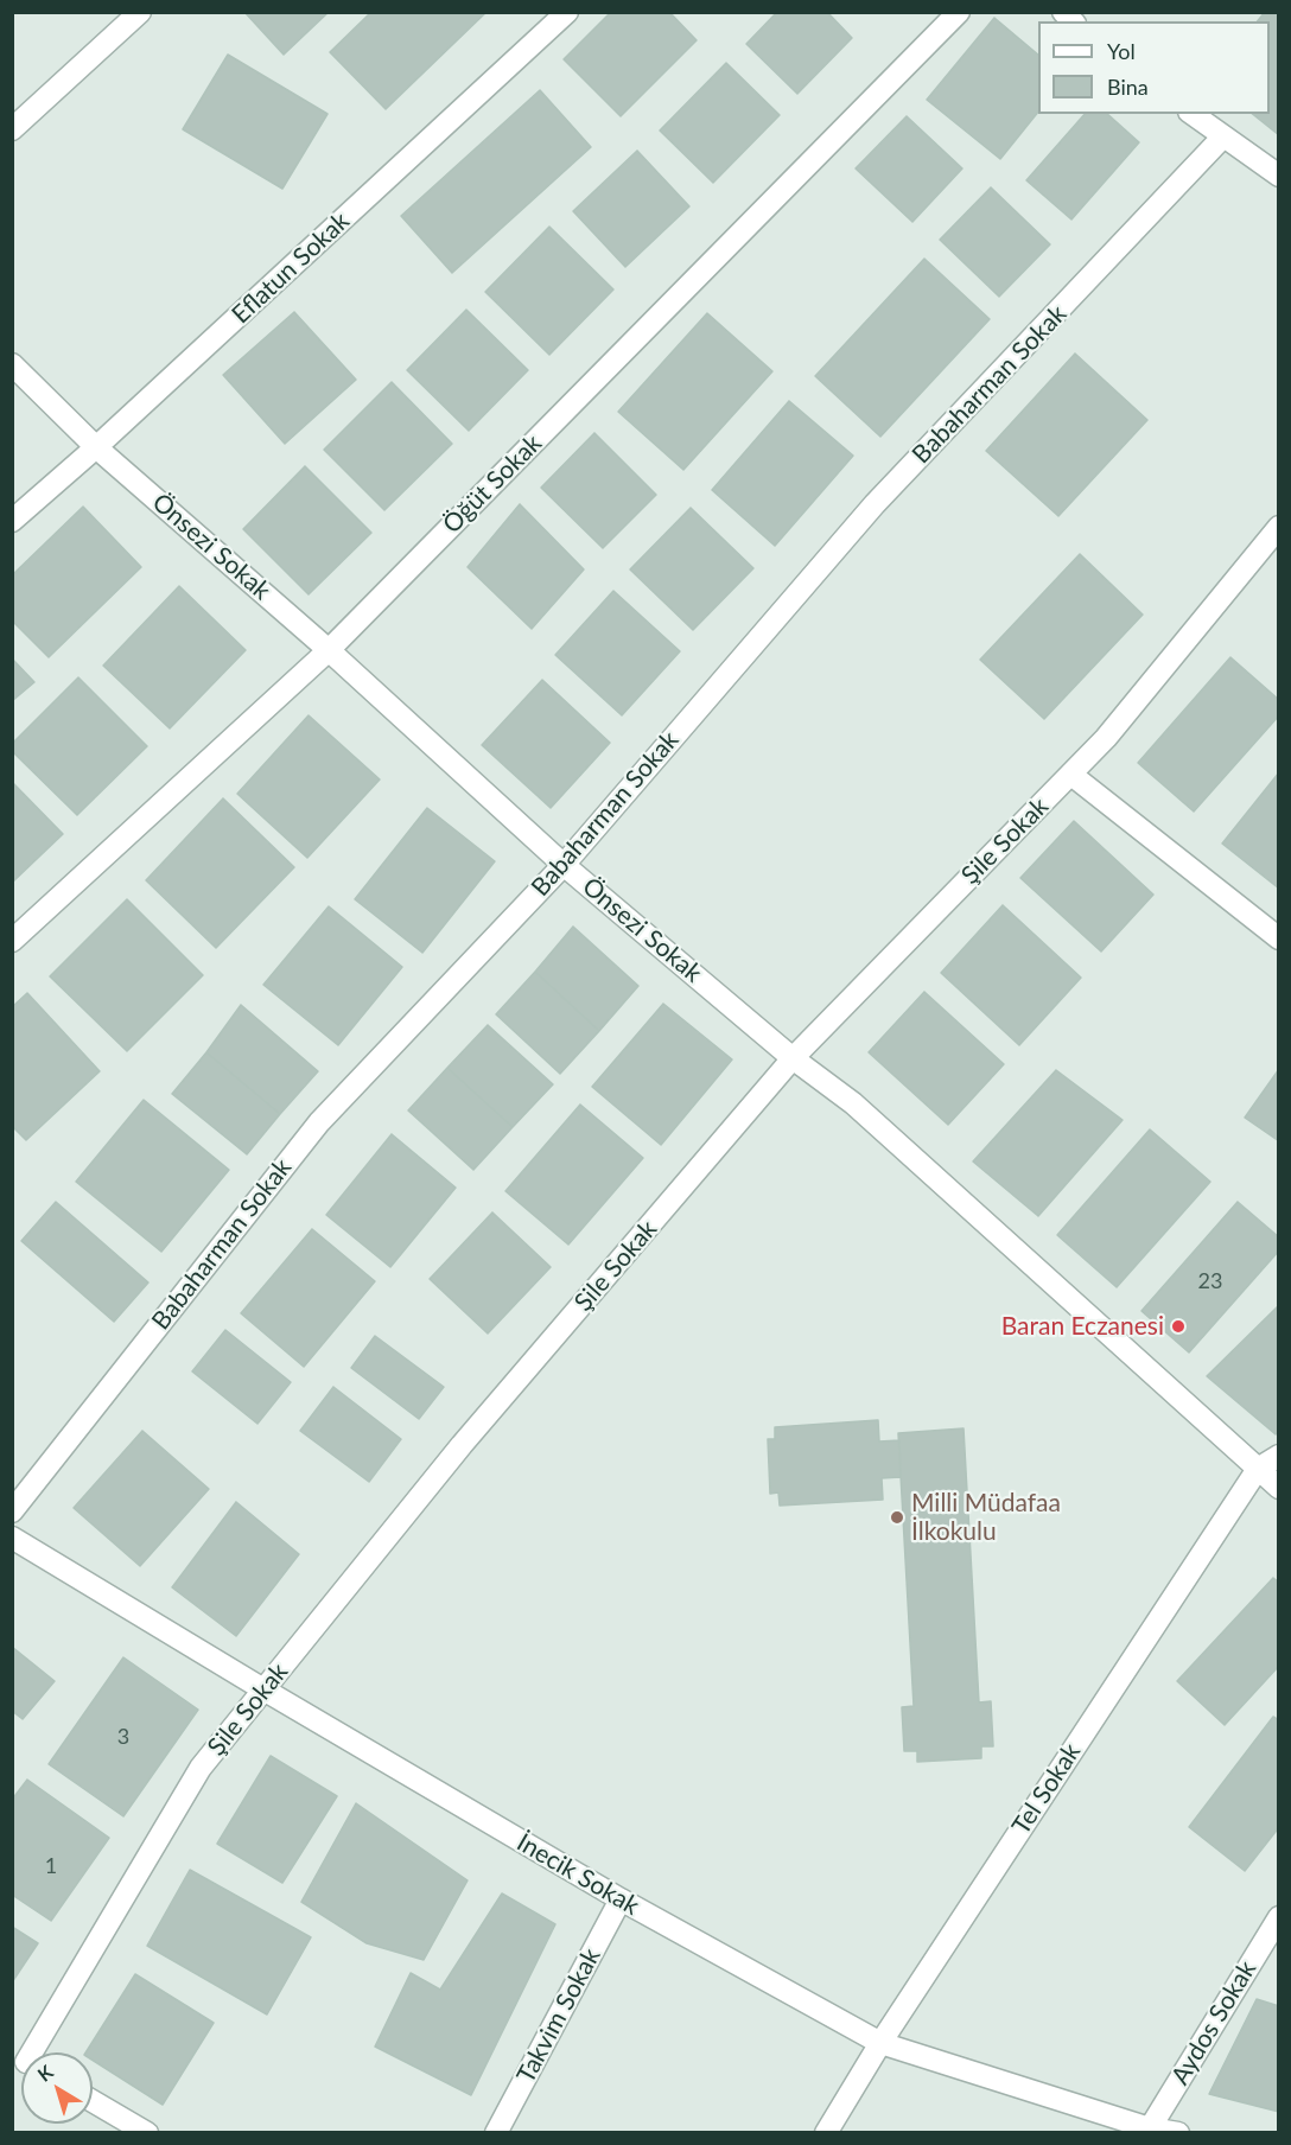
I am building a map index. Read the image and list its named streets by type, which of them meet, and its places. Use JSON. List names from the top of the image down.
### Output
{
  "streets": {
    "street": [
      "Eflatun Sokak",
      "Babaharman Sokak",
      "Öğüt Sokak",
      "Önsezi Sokak",
      "Şile Sokak",
      "Tel Sokak",
      "İnecik Sokak",
      "Takvim Sokak",
      "Aydos Sokak"
    ]
  },
  "crossings": [
    ["Eflatun Sokak", "Önsezi Sokak"],
    ["Babaharman Sokak", "Önsezi Sokak"],
    ["Öğüt Sokak", "Önsezi Sokak"],
    ["Önsezi Sokak", "Şile Sokak"],
    ["Önsezi Sokak", "Tel Sokak"],
    ["Şile Sokak", "İnecik Sokak"],
    ["Tel Sokak", "İnecik Sokak"],
    ["İnecik Sokak", "Takvim Sokak"],
    ["İnecik Sokak", "Aydos Sokak"]
  ],
  "places": ["Baran Eczanesi", "Milli Müdafaa İlkokulu"],
  "house_numbers": ["23", "3", "1"],
  "legend": ["Yol", "Bina"],
  "north": "top left"
}
